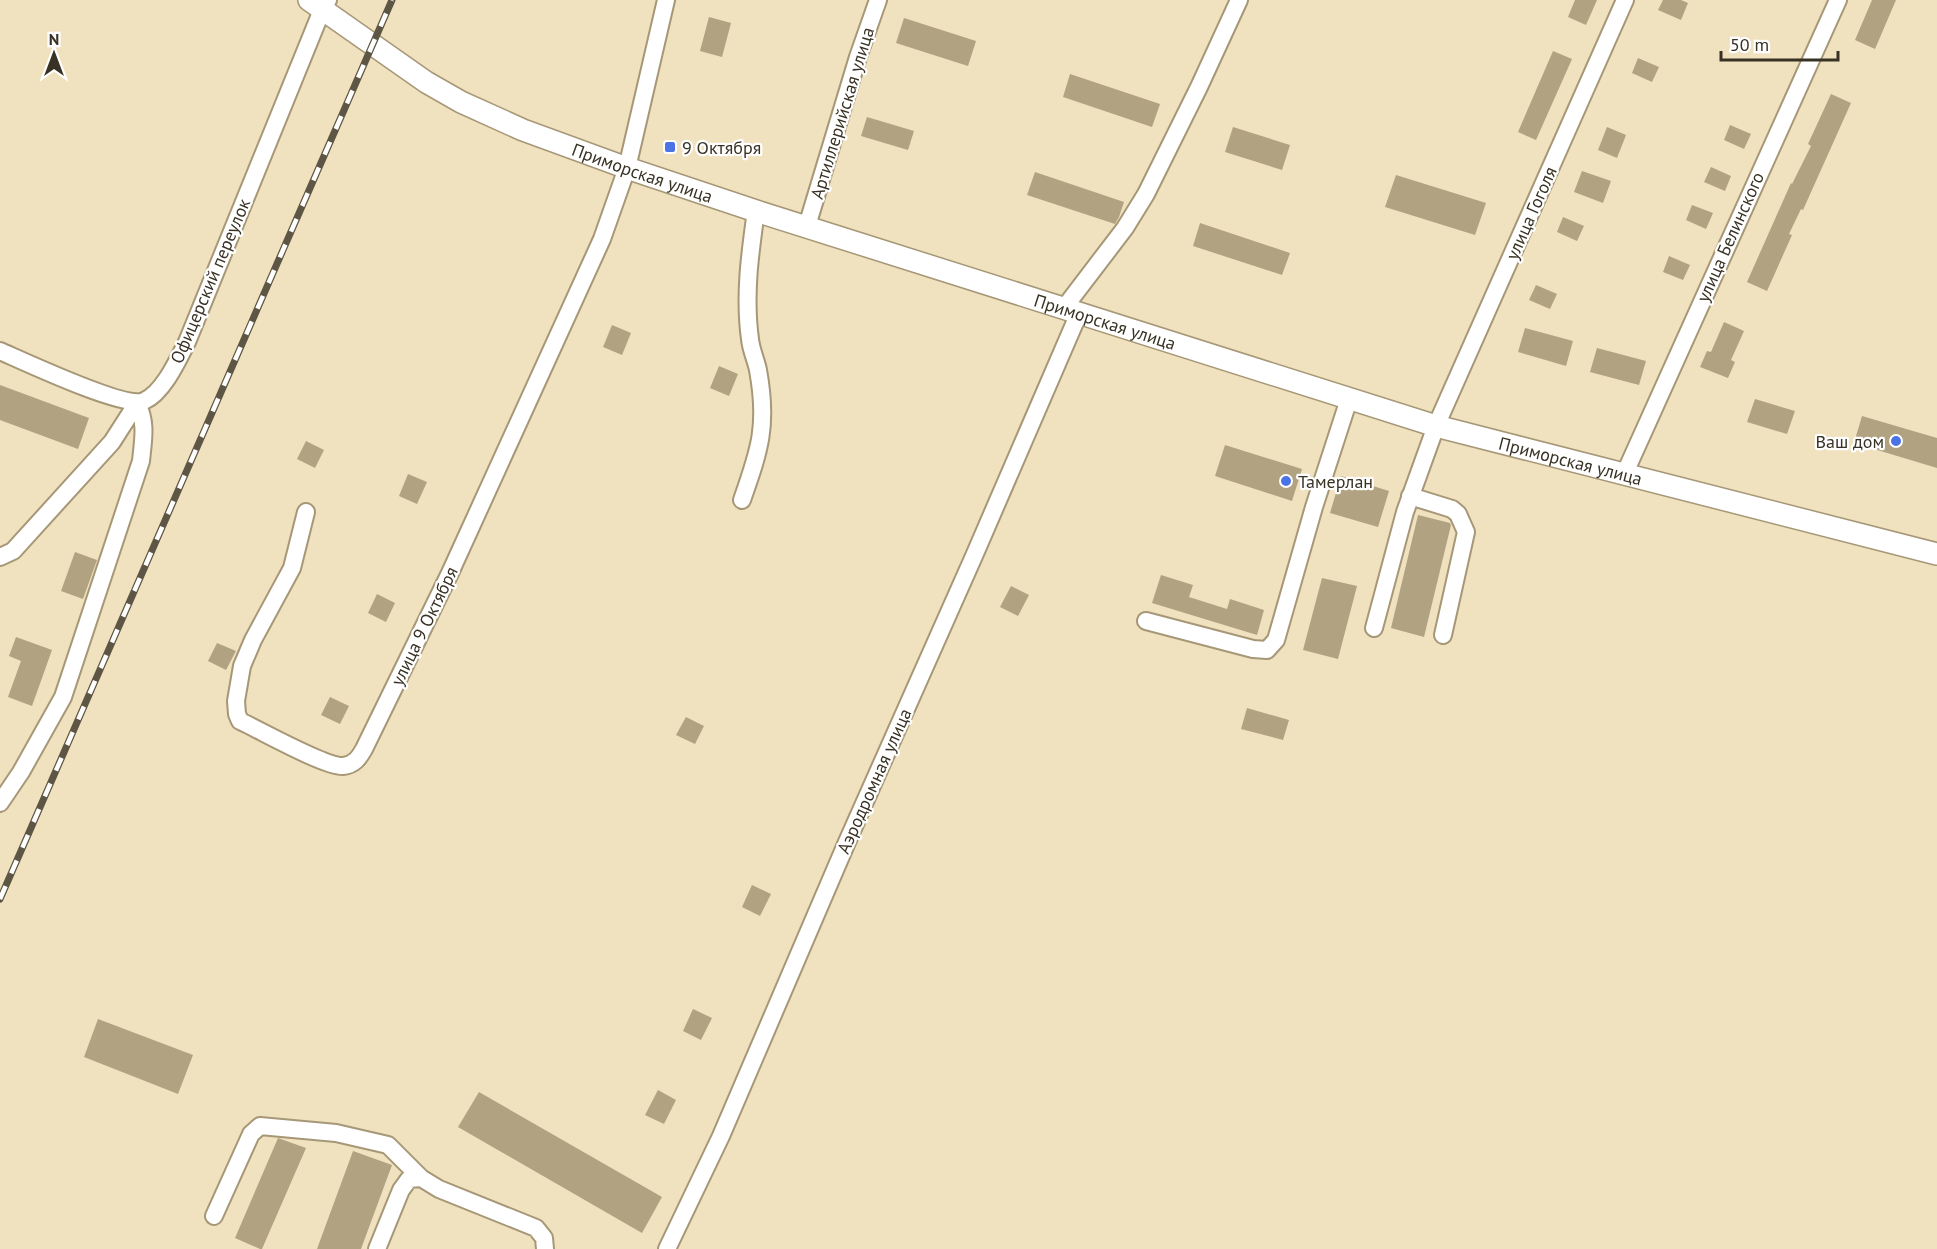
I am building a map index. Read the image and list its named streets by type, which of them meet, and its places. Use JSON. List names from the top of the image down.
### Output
{
  "streets": {
    "main road": ["Приморская улица"],
    "street": [
      "Артиллерийская улица",
      "улица Гоголя",
      "улица Белинского",
      "Офицерский переулок",
      "улица 9 Октября",
      "Аэродромная улица"
    ]
  },
  "crossings": [
    ["Артиллерийская улица", "Приморская улица"],
    ["Приморская улица", "улица Гоголя"],
    ["Приморская улица", "улица Белинского"],
    ["Приморская улица", "Офицерский переулок"],
    ["Приморская улица", "улица 9 Октября"],
    ["Приморская улица", "Аэродромная улица"]
  ],
  "places": {
    "transit": ["9 Октября"],
    "other": ["Ваш дом", "Тамерлан"]
  },
  "scale_bar": "50 m",
  "north": "top"
}
